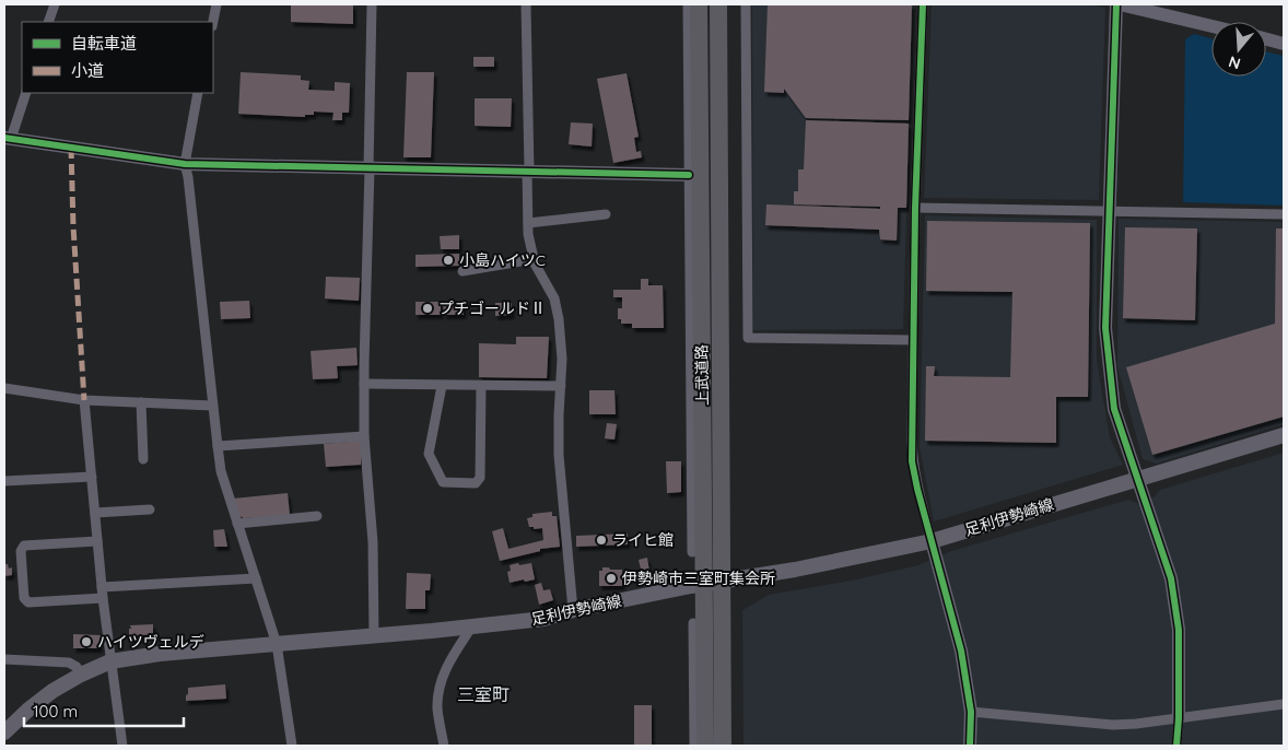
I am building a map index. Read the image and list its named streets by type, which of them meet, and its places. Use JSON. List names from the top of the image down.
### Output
{
  "streets": {
    "highway": ["上武道路"],
    "main road": ["足利伊勢崎線"]
  },
  "crossings": [
    ["上武道路", "足利伊勢崎線"]
  ],
  "districts": ["三室町"],
  "places": [
    "小島ハイツC",
    "プチゴールドⅡ",
    "ライヒ館",
    "伊勢崎市三室町集会所",
    "ハイツヴェルデ"
  ],
  "legend": ["自転車道", "小道"],
  "scale_bar": "100 m",
  "north": "bottom"
}
